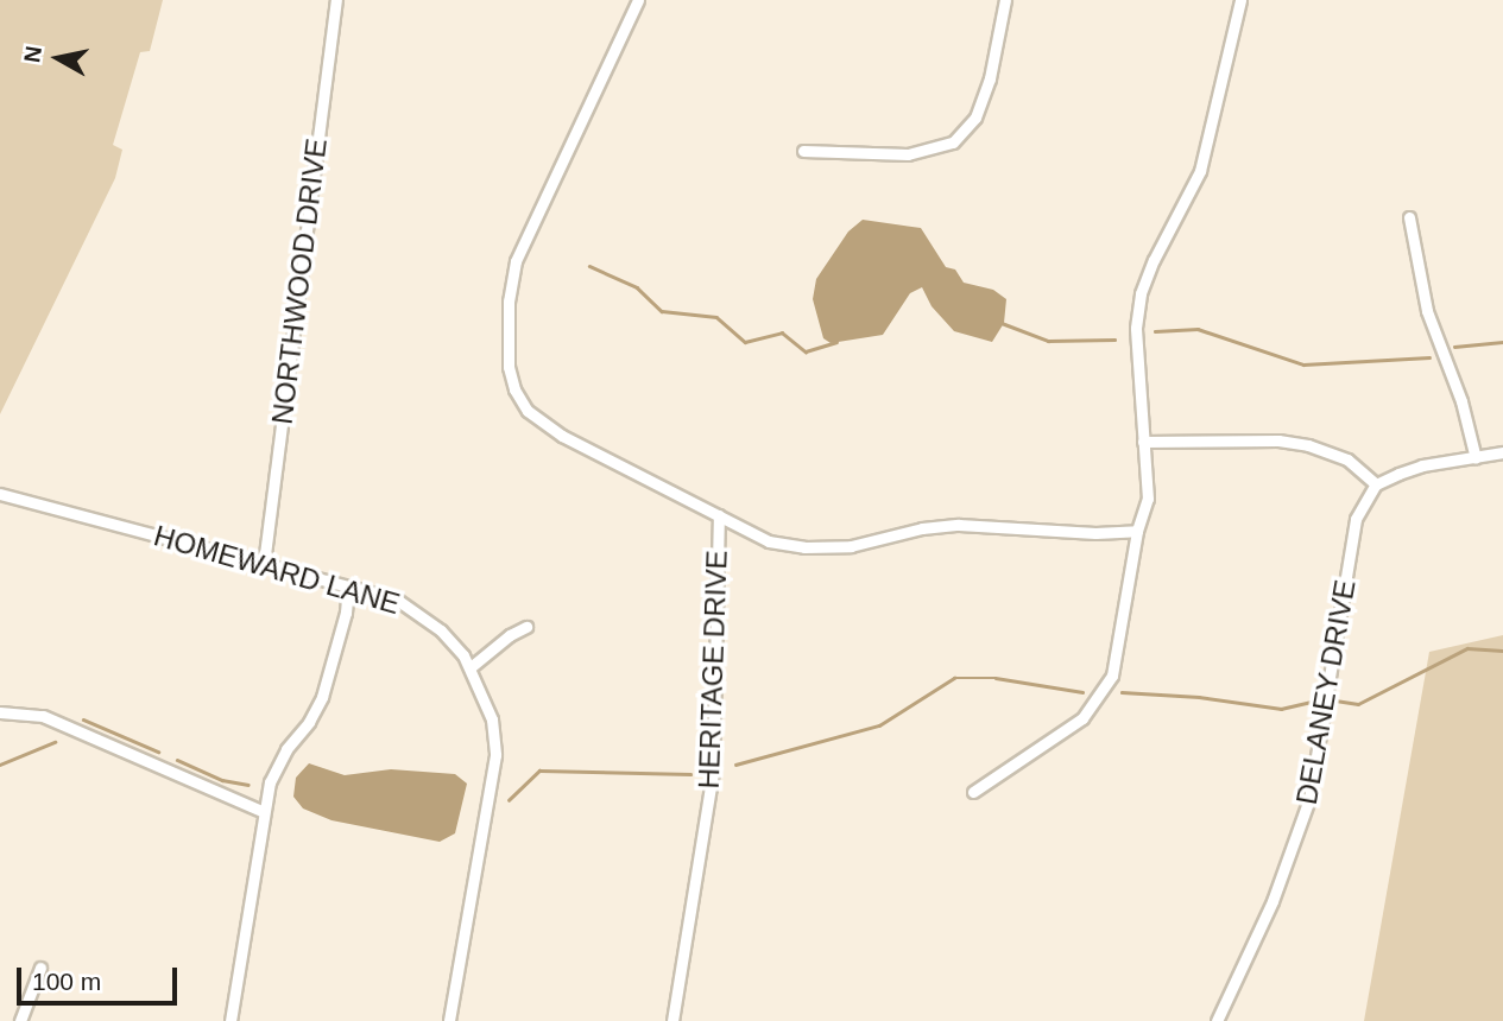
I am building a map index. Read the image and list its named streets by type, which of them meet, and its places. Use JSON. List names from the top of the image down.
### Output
{
  "streets": {
    "street": [
      "NORTHWOOD DRIVE",
      "HOMEWARD LANE",
      "HERITAGE DRIVE",
      "DELANEY DRIVE"
    ]
  },
  "crossings": [
    ["NORTHWOOD DRIVE", "HOMEWARD LANE"]
  ],
  "scale_bar": "100 m",
  "north": "left"
}
